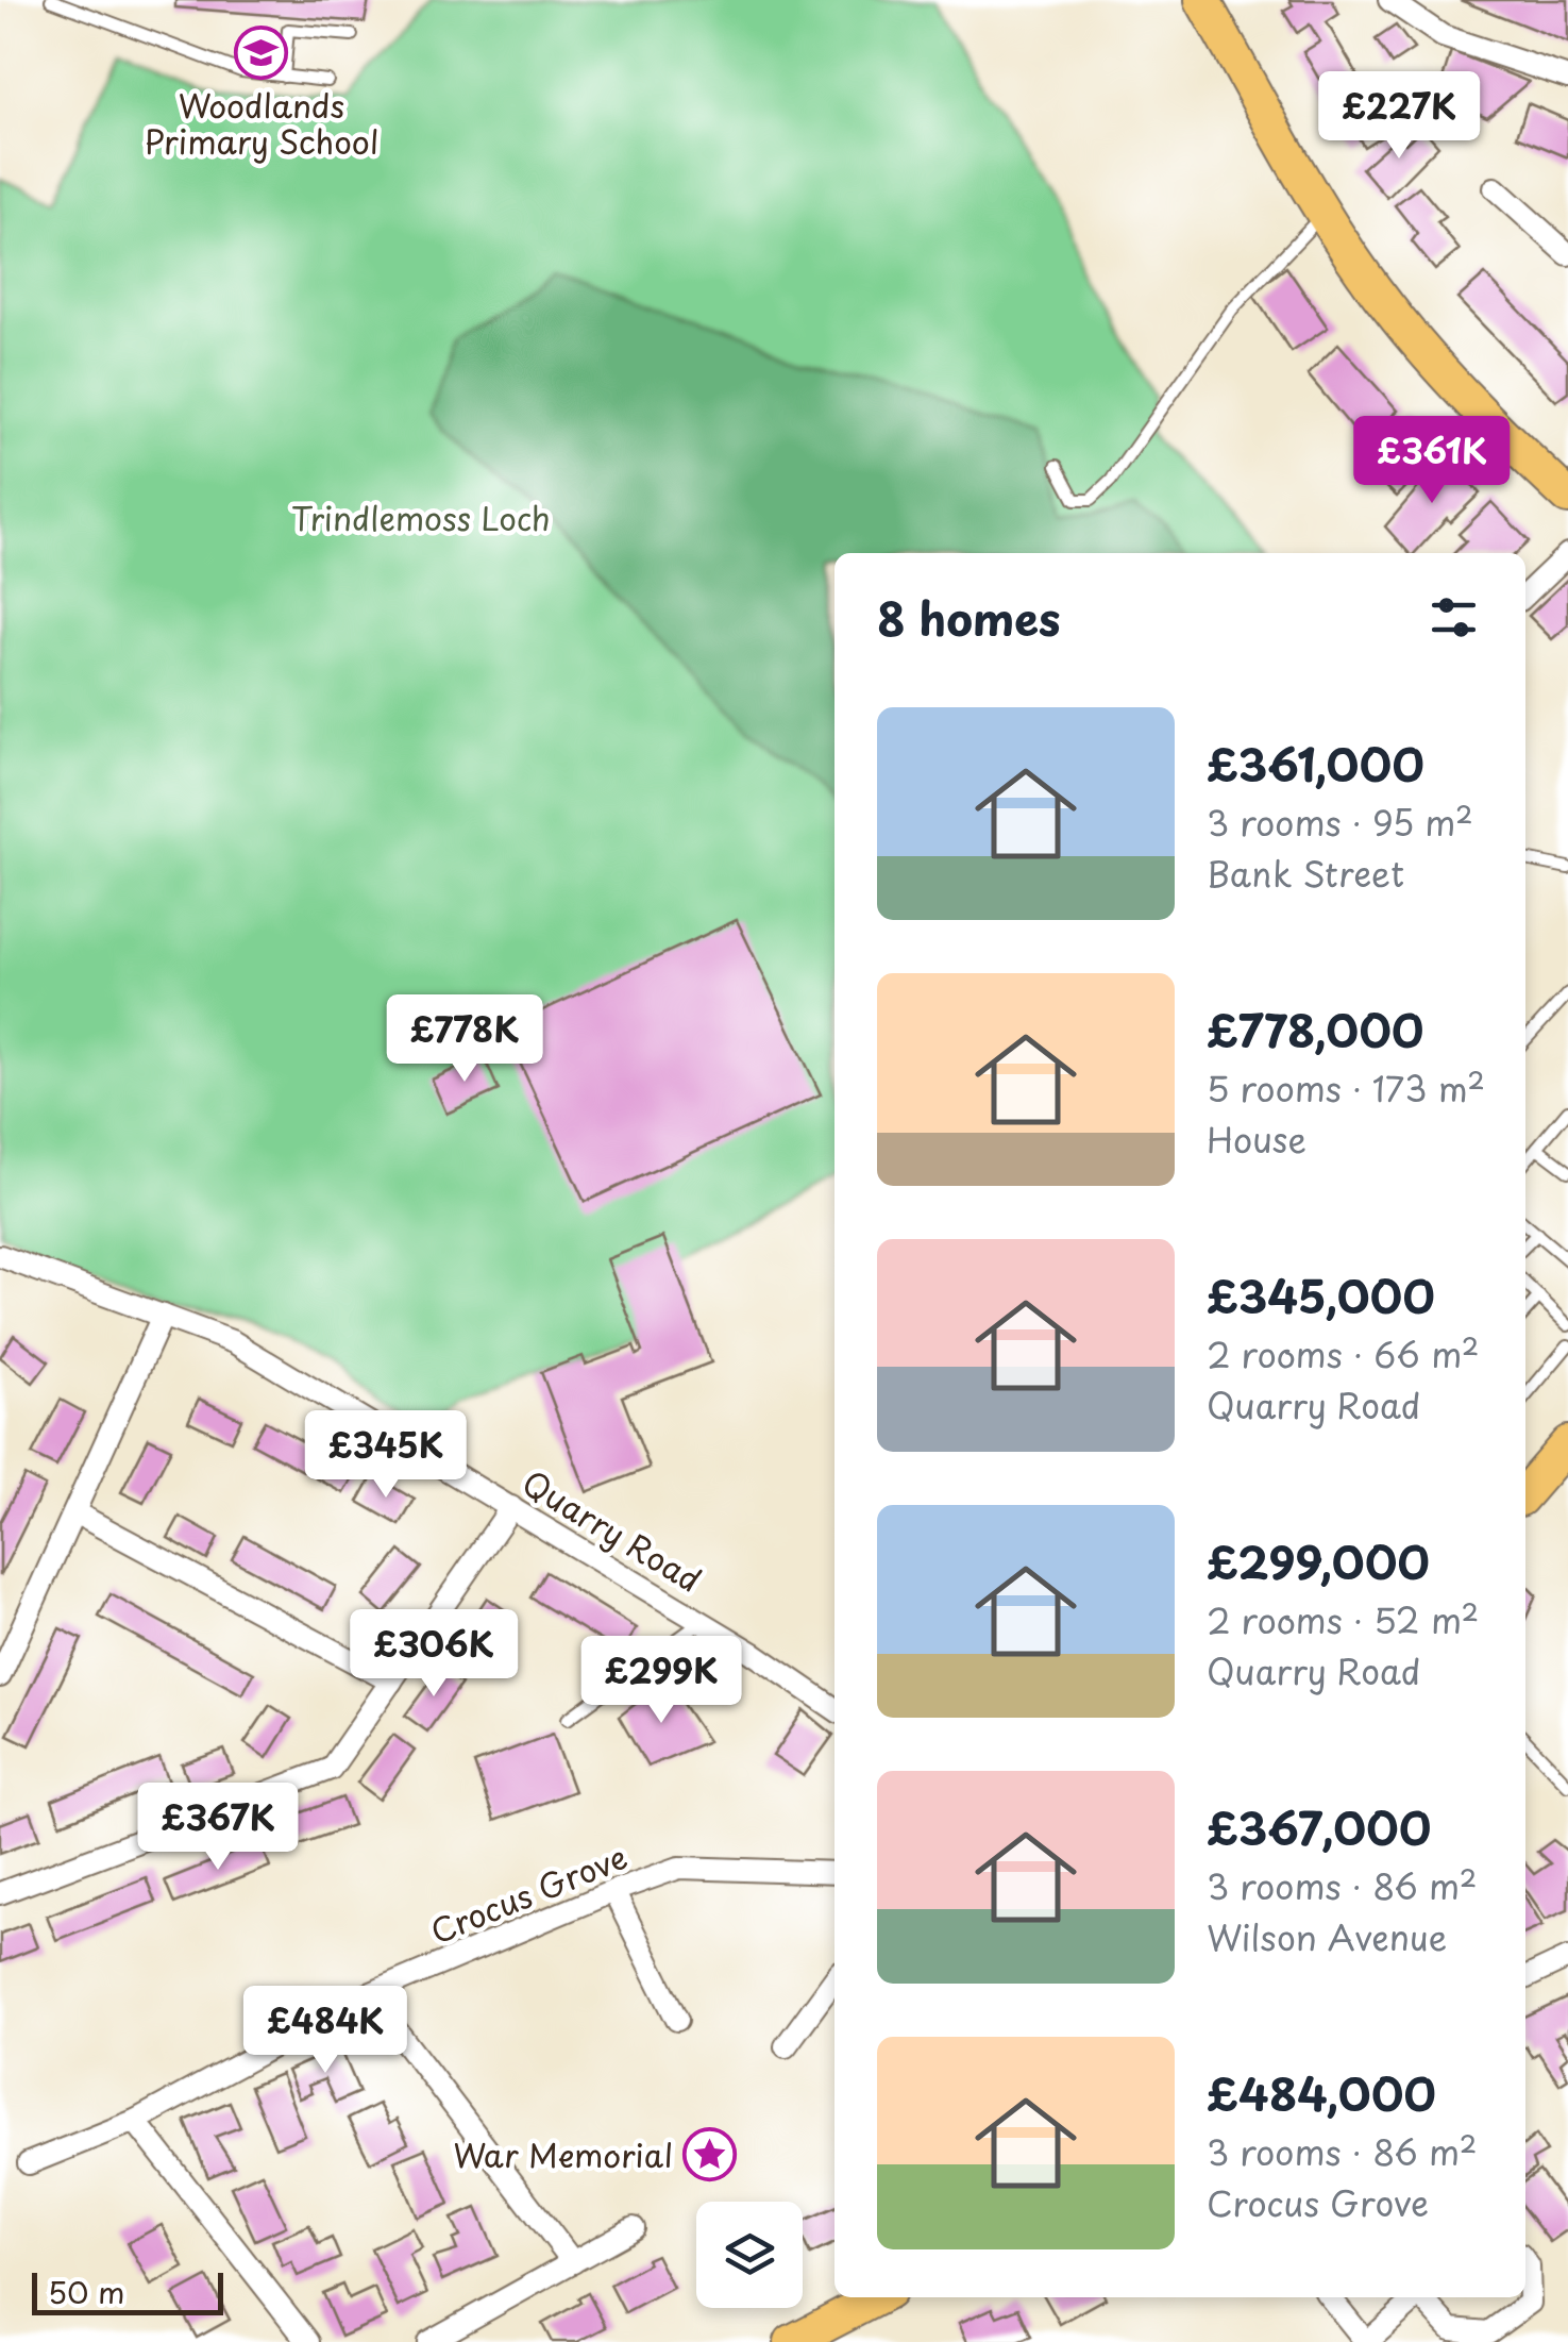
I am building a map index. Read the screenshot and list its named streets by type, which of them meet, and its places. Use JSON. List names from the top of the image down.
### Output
{
  "streets": {
    "street": ["Quarry Road", "Crocus Grove"]
  },
  "parks": ["Trindlemoss Loch"],
  "places": {
    "school or university": ["Woodlands Primary School"],
    "place": ["War Memorial"]
  },
  "scale_bar": "50 m",
  "page": {
    "price": [
      "£227K",
      "£361K",
      "£778K",
      "£345K",
      "£306K",
      "£299K",
      "£367K",
      "£484K"
    ],
    "heading": "8 homes",
    "list": [
      {
        "name": "£361,000",
        "note": "3 rooms · 95 m² · Bank Street"
      },
      {
        "name": "£778,000",
        "note": "5 rooms · 173 m² · House"
      },
      {
        "name": "£345,000",
        "note": "2 rooms · 66 m² · Quarry Road"
      },
      {
        "name": "£299,000",
        "note": "2 rooms · 52 m² · Quarry Road"
      },
      {
        "name": "£367,000",
        "note": "3 rooms · 86 m² · Wilson Avenue"
      },
      {
        "name": "£484,000",
        "note": "3 rooms · 86 m² · Crocus Grove"
      }
    ],
    "scale": "50 m"
  }
}
